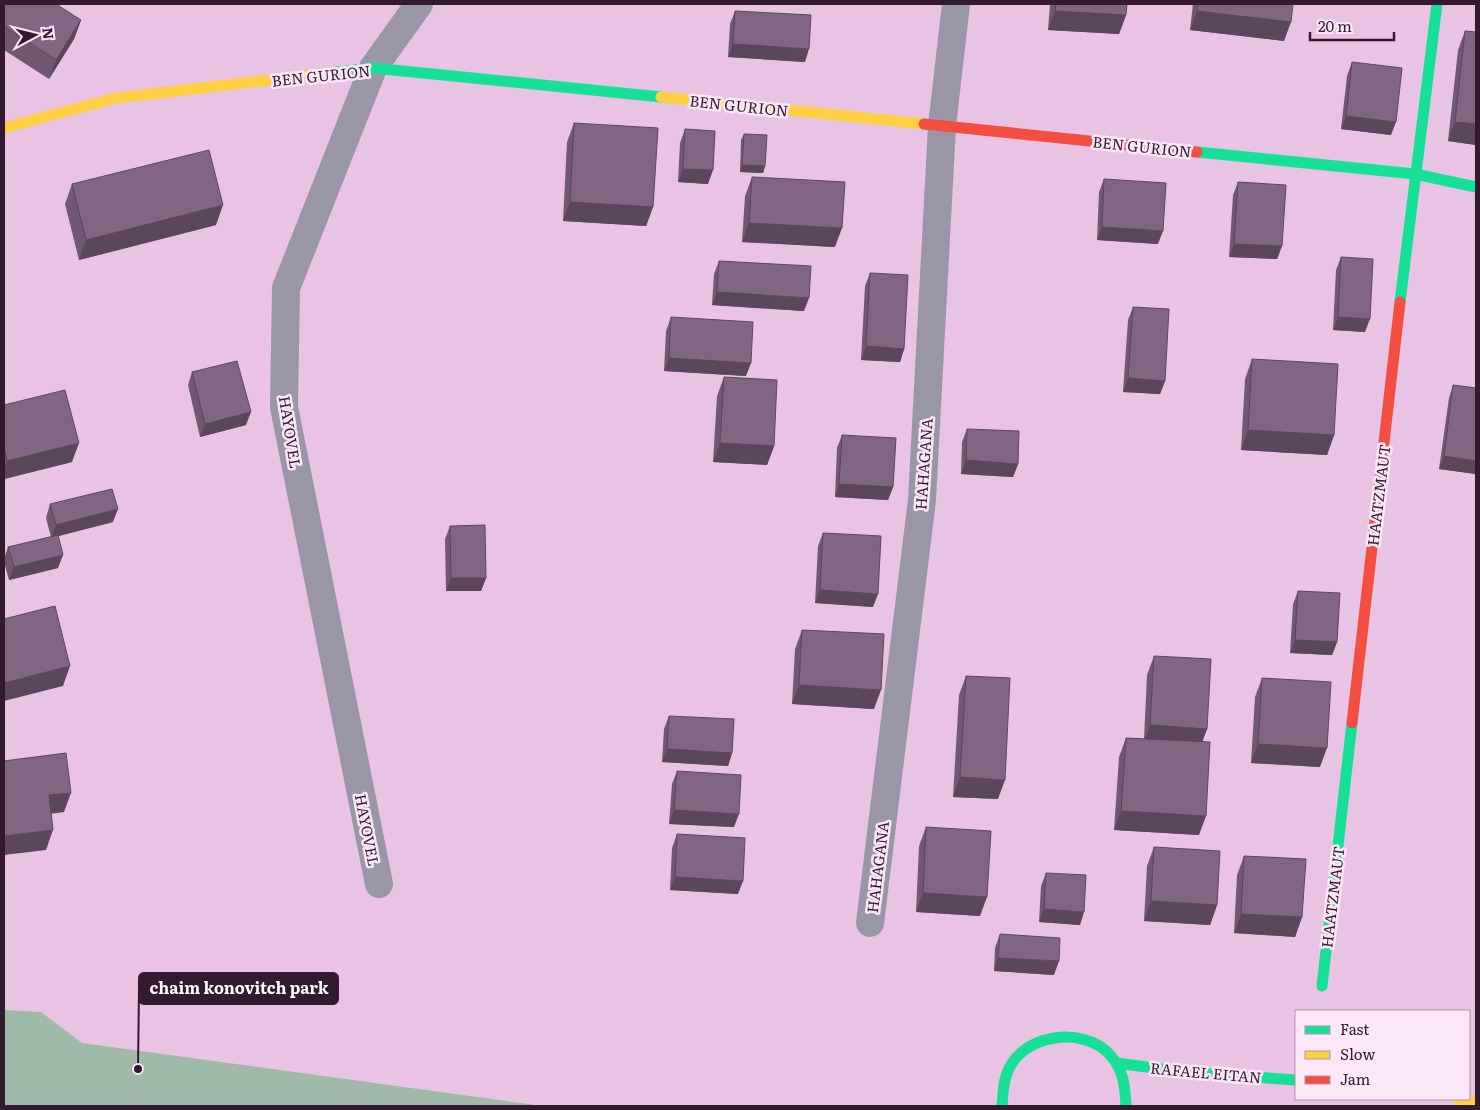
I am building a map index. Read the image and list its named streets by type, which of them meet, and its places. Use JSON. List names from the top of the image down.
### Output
{
  "streets": {
    "street": [
      "BEN GURION",
      "HAYOVEL",
      "HAHAGANA",
      "HAATZMAUT",
      "RAFAEL EITAN"
    ]
  },
  "crossings": [
    ["BEN GURION", "HAYOVEL"],
    ["BEN GURION", "HAHAGANA"],
    ["BEN GURION", "HAATZMAUT"]
  ],
  "places": ["chaim konovitch park"],
  "legend": ["Fast", "Slow", "Jam"],
  "scale_bar": "20 m",
  "north": "right"
}
